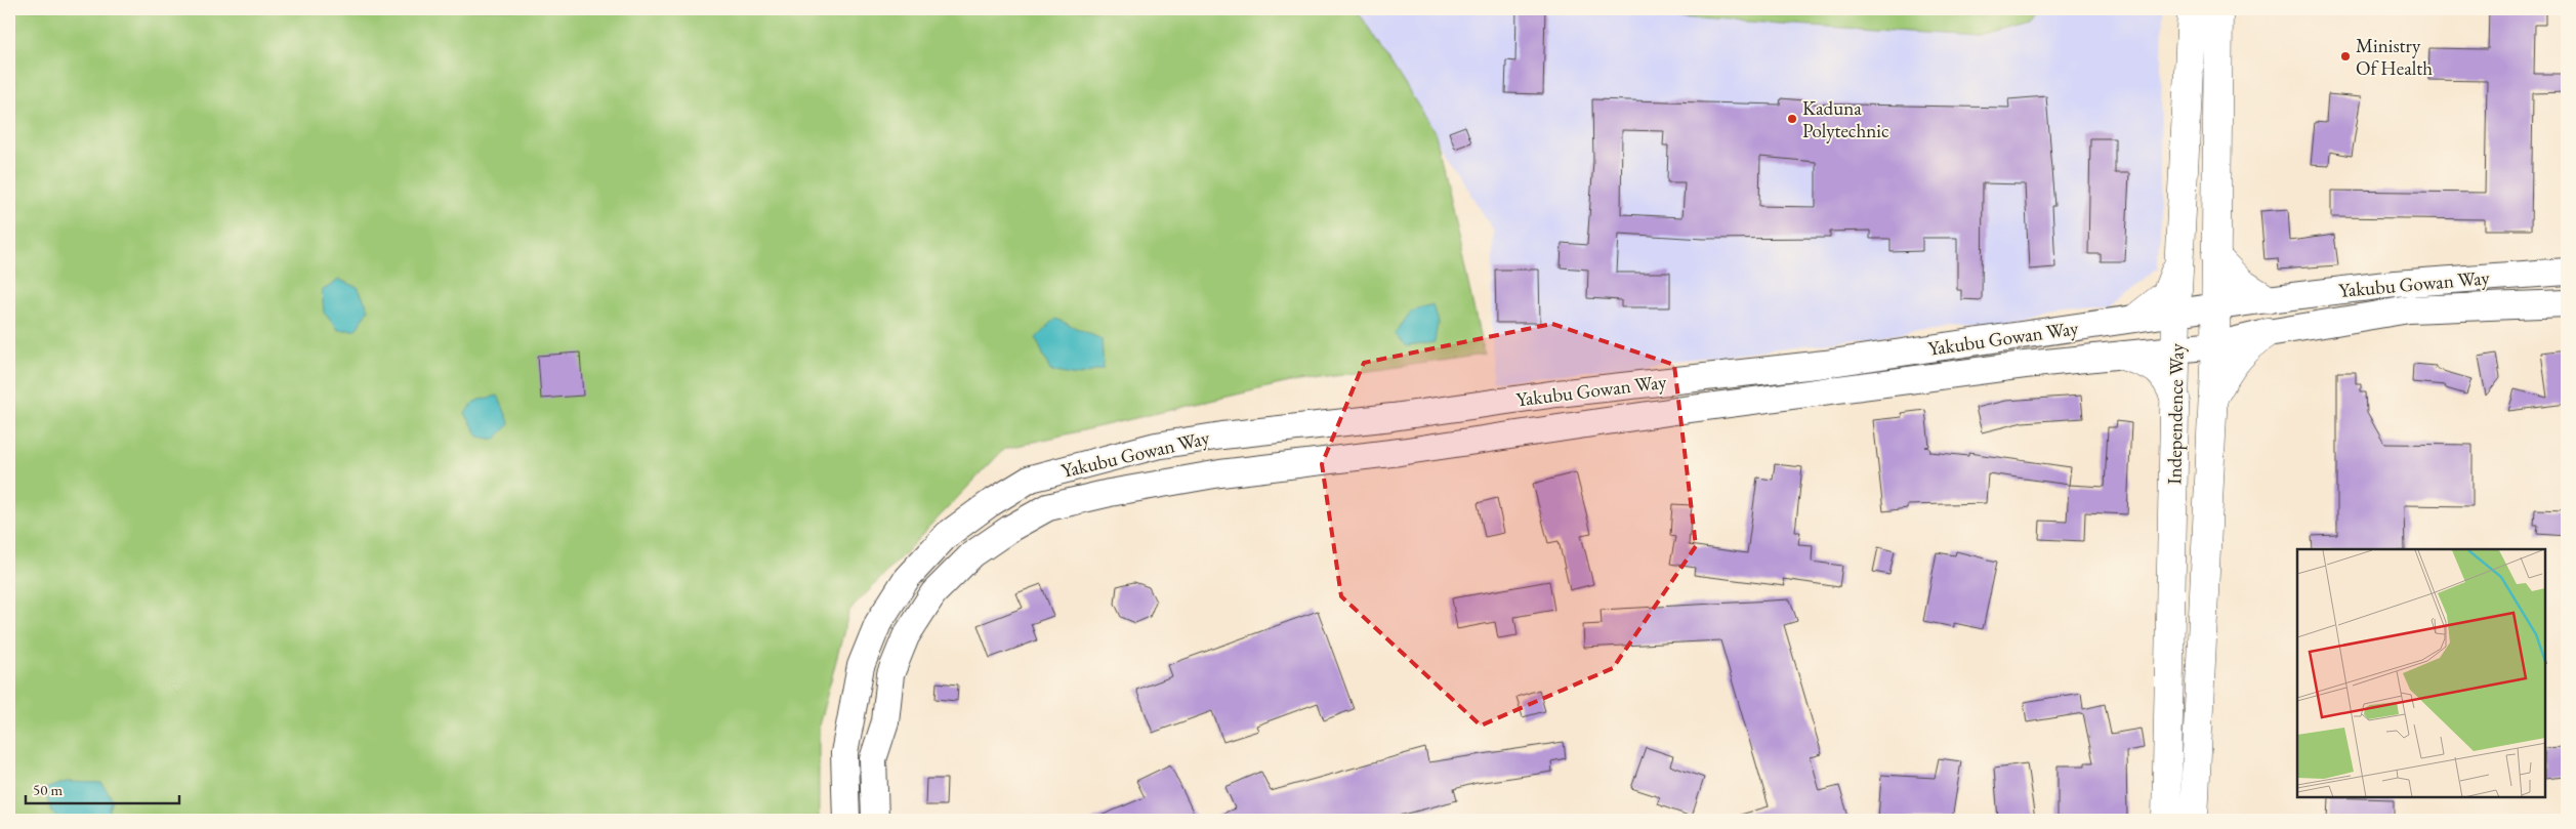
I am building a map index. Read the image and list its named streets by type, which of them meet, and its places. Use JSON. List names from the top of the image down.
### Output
{
  "streets": {
    "main road": ["Independence Way"],
    "street": ["Yakubu Gowan Way"]
  },
  "crossings": [
    ["Yakubu Gowan Way", "Independence Way"]
  ],
  "places": ["Ministry Of Health", "Kaduna Polytechnic"],
  "scale_bar": "50 m"
}
